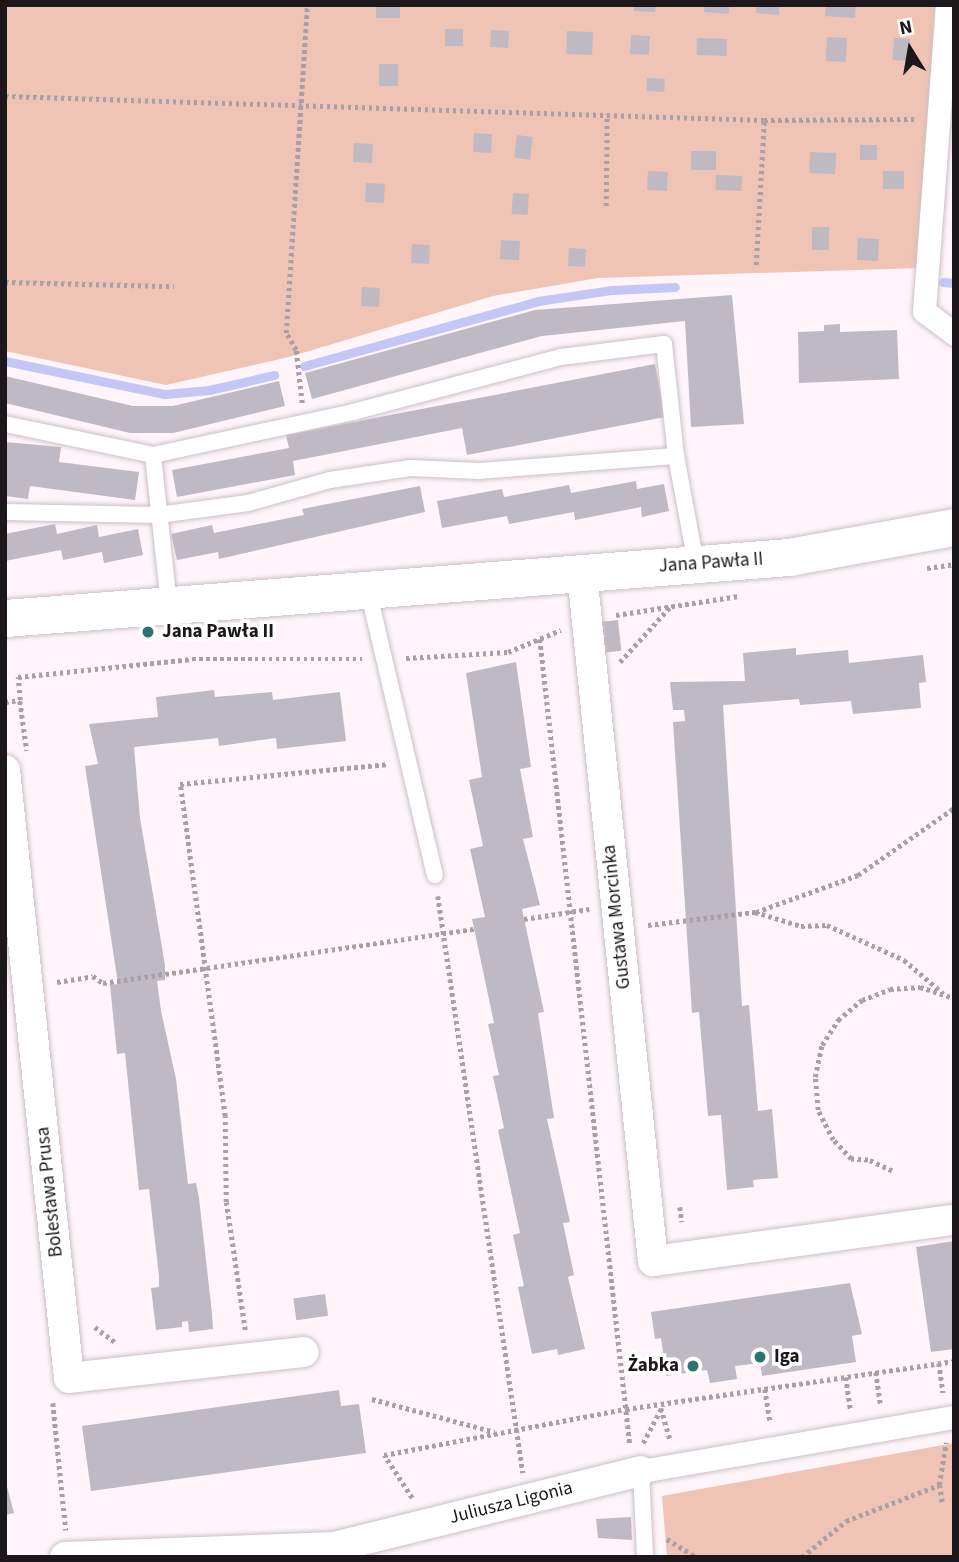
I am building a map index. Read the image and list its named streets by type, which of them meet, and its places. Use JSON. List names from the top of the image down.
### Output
{
  "streets": {
    "street": [
      "Jana Pawła II",
      "Gustawa Morcinka",
      "Bolesława Prusa",
      "Juliusza Ligonia"
    ]
  },
  "crossings": [
    ["Jana Pawła II", "Gustawa Morcinka"]
  ],
  "places": ["Jana Pawła II", "Iga", "Żabka"],
  "north": "top"
}
